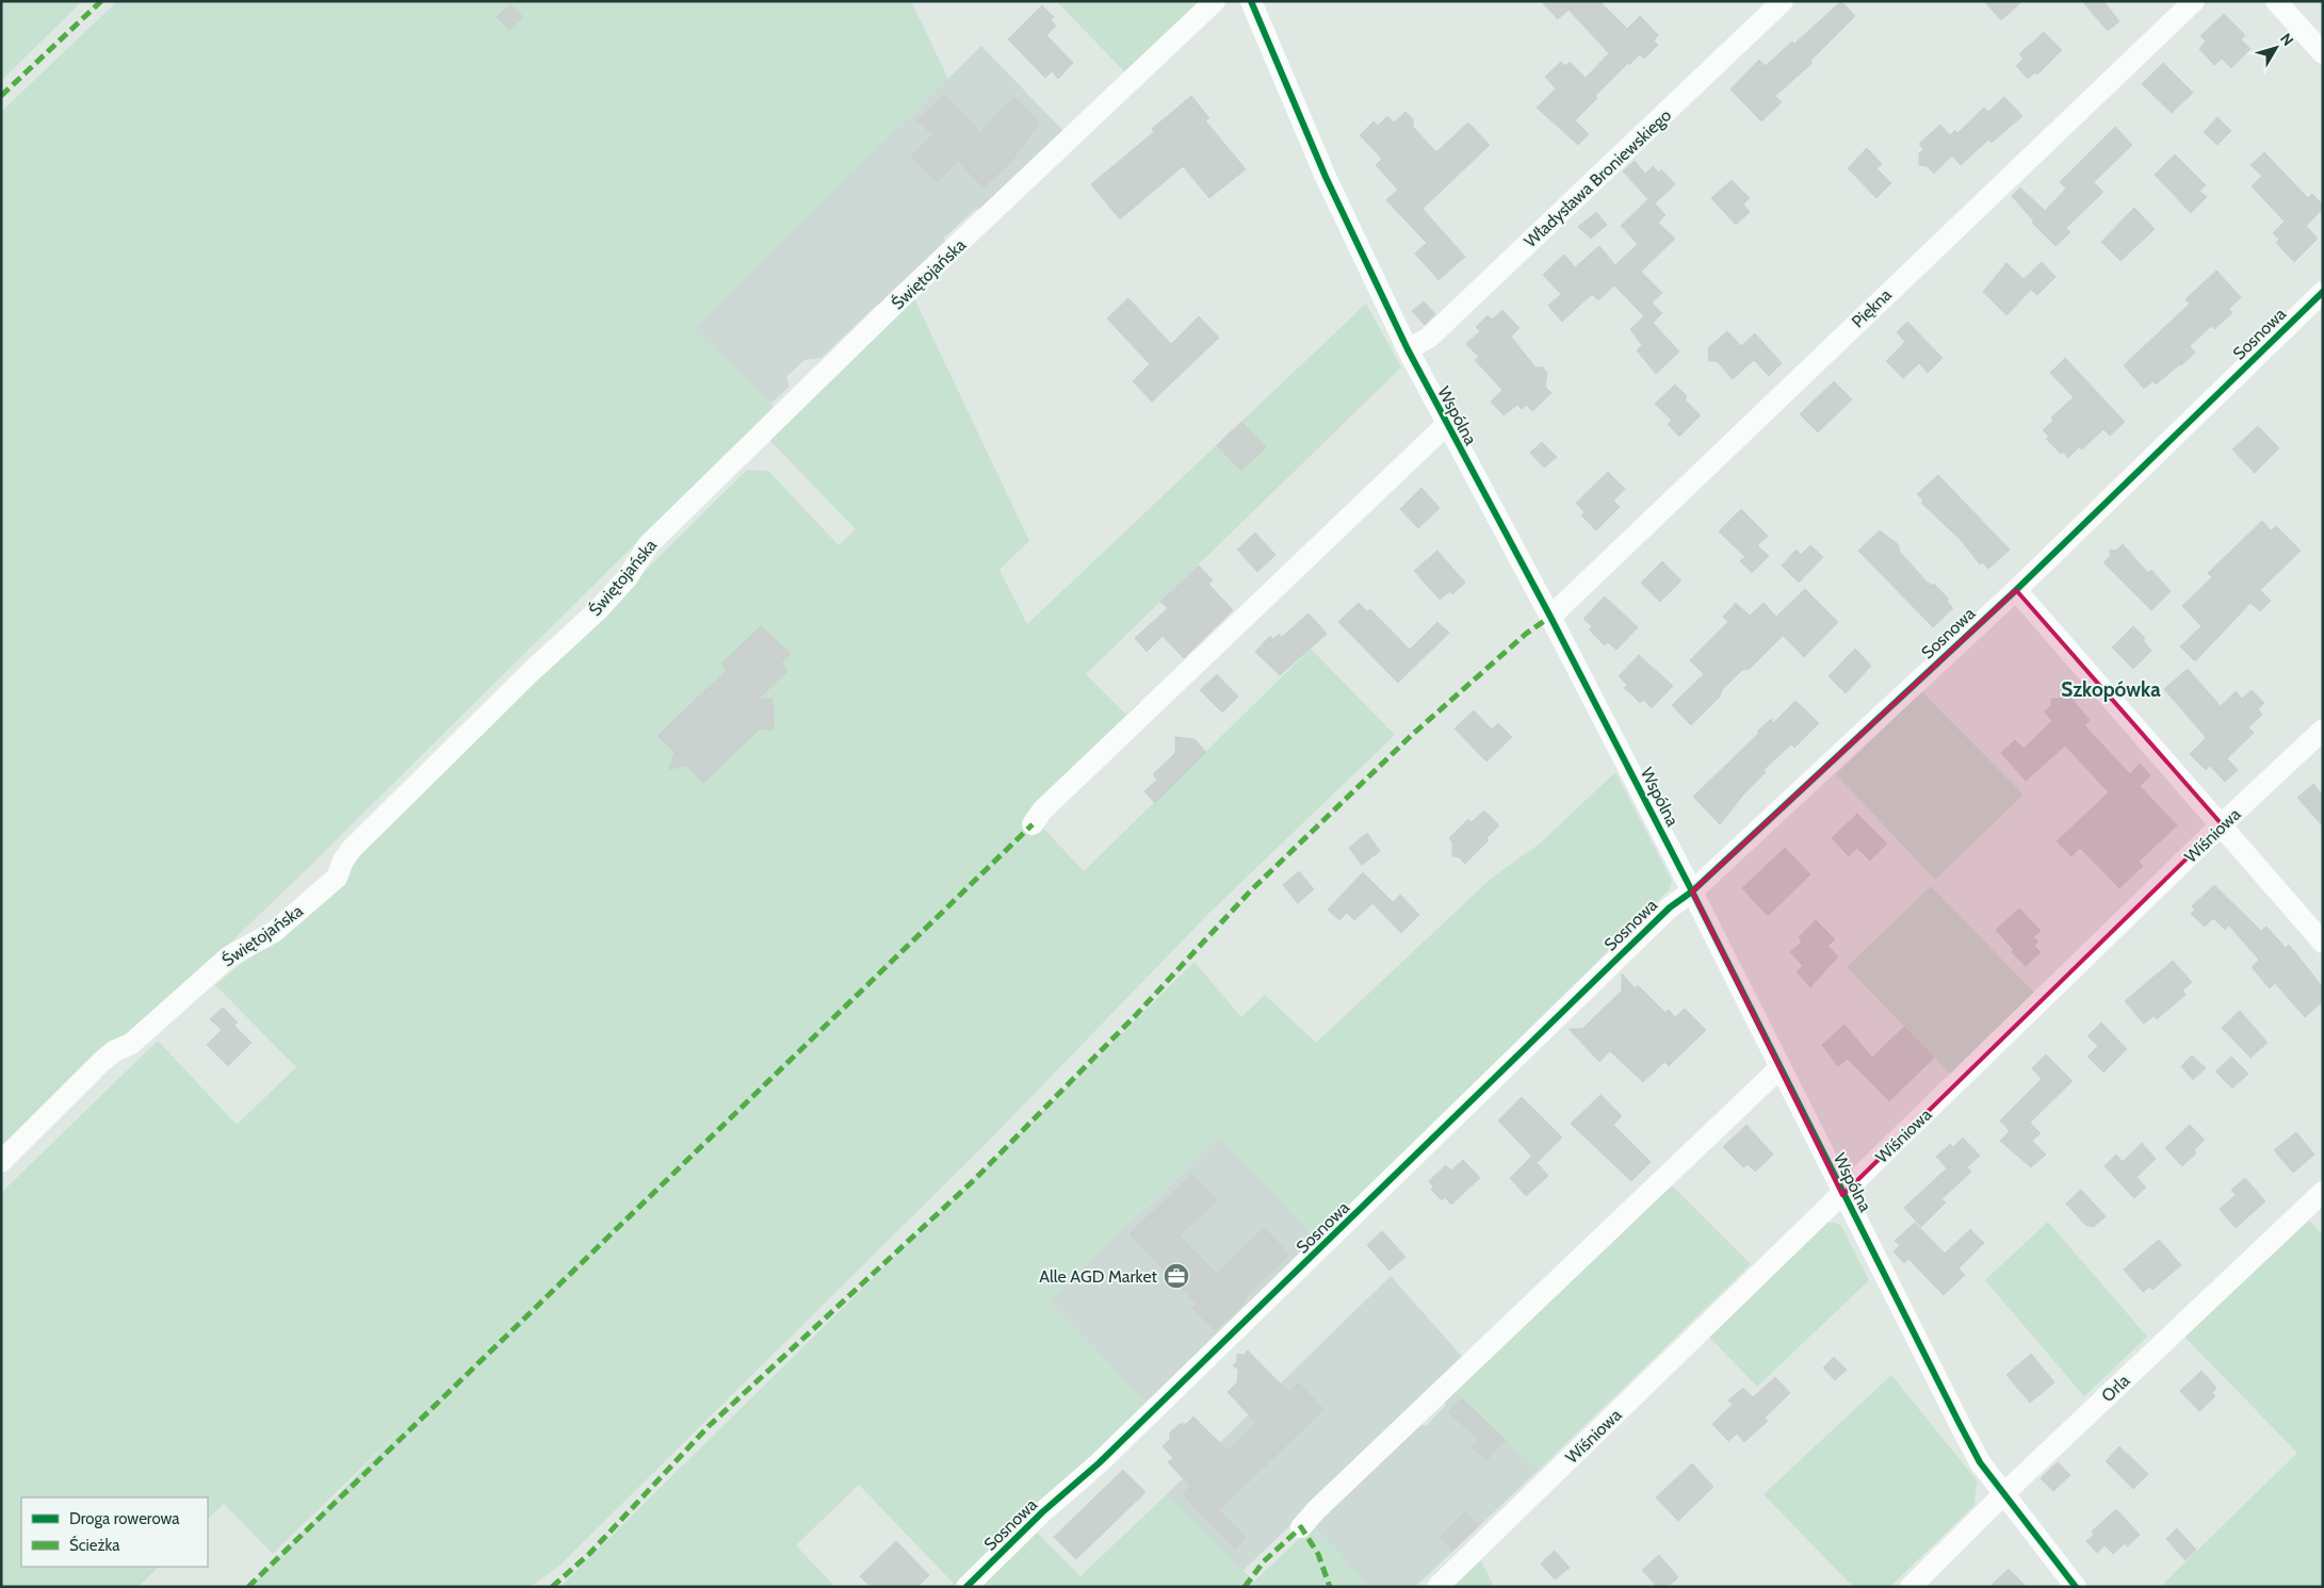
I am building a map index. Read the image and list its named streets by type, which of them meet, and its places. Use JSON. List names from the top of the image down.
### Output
{
  "streets": {
    "street": [
      "Władysława Broniewskiego",
      "Świętojańska",
      "Piękna",
      "Sosnowa",
      "Wspólna",
      "Wiśniowa",
      "Orla"
    ]
  },
  "crossings": [
    ["Władysława Broniewskiego", "Wspólna"],
    ["Piękna", "Wspólna"],
    ["Sosnowa", "Wspólna"],
    ["Wspólna", "Wiśniowa"],
    ["Wspólna", "Orla"]
  ],
  "districts": ["Szkopówka"],
  "places": {
    "office": ["Alle AGD Market"]
  },
  "legend": ["Droga rowerowa", "Ścieżka"],
  "north": "top right"
}
